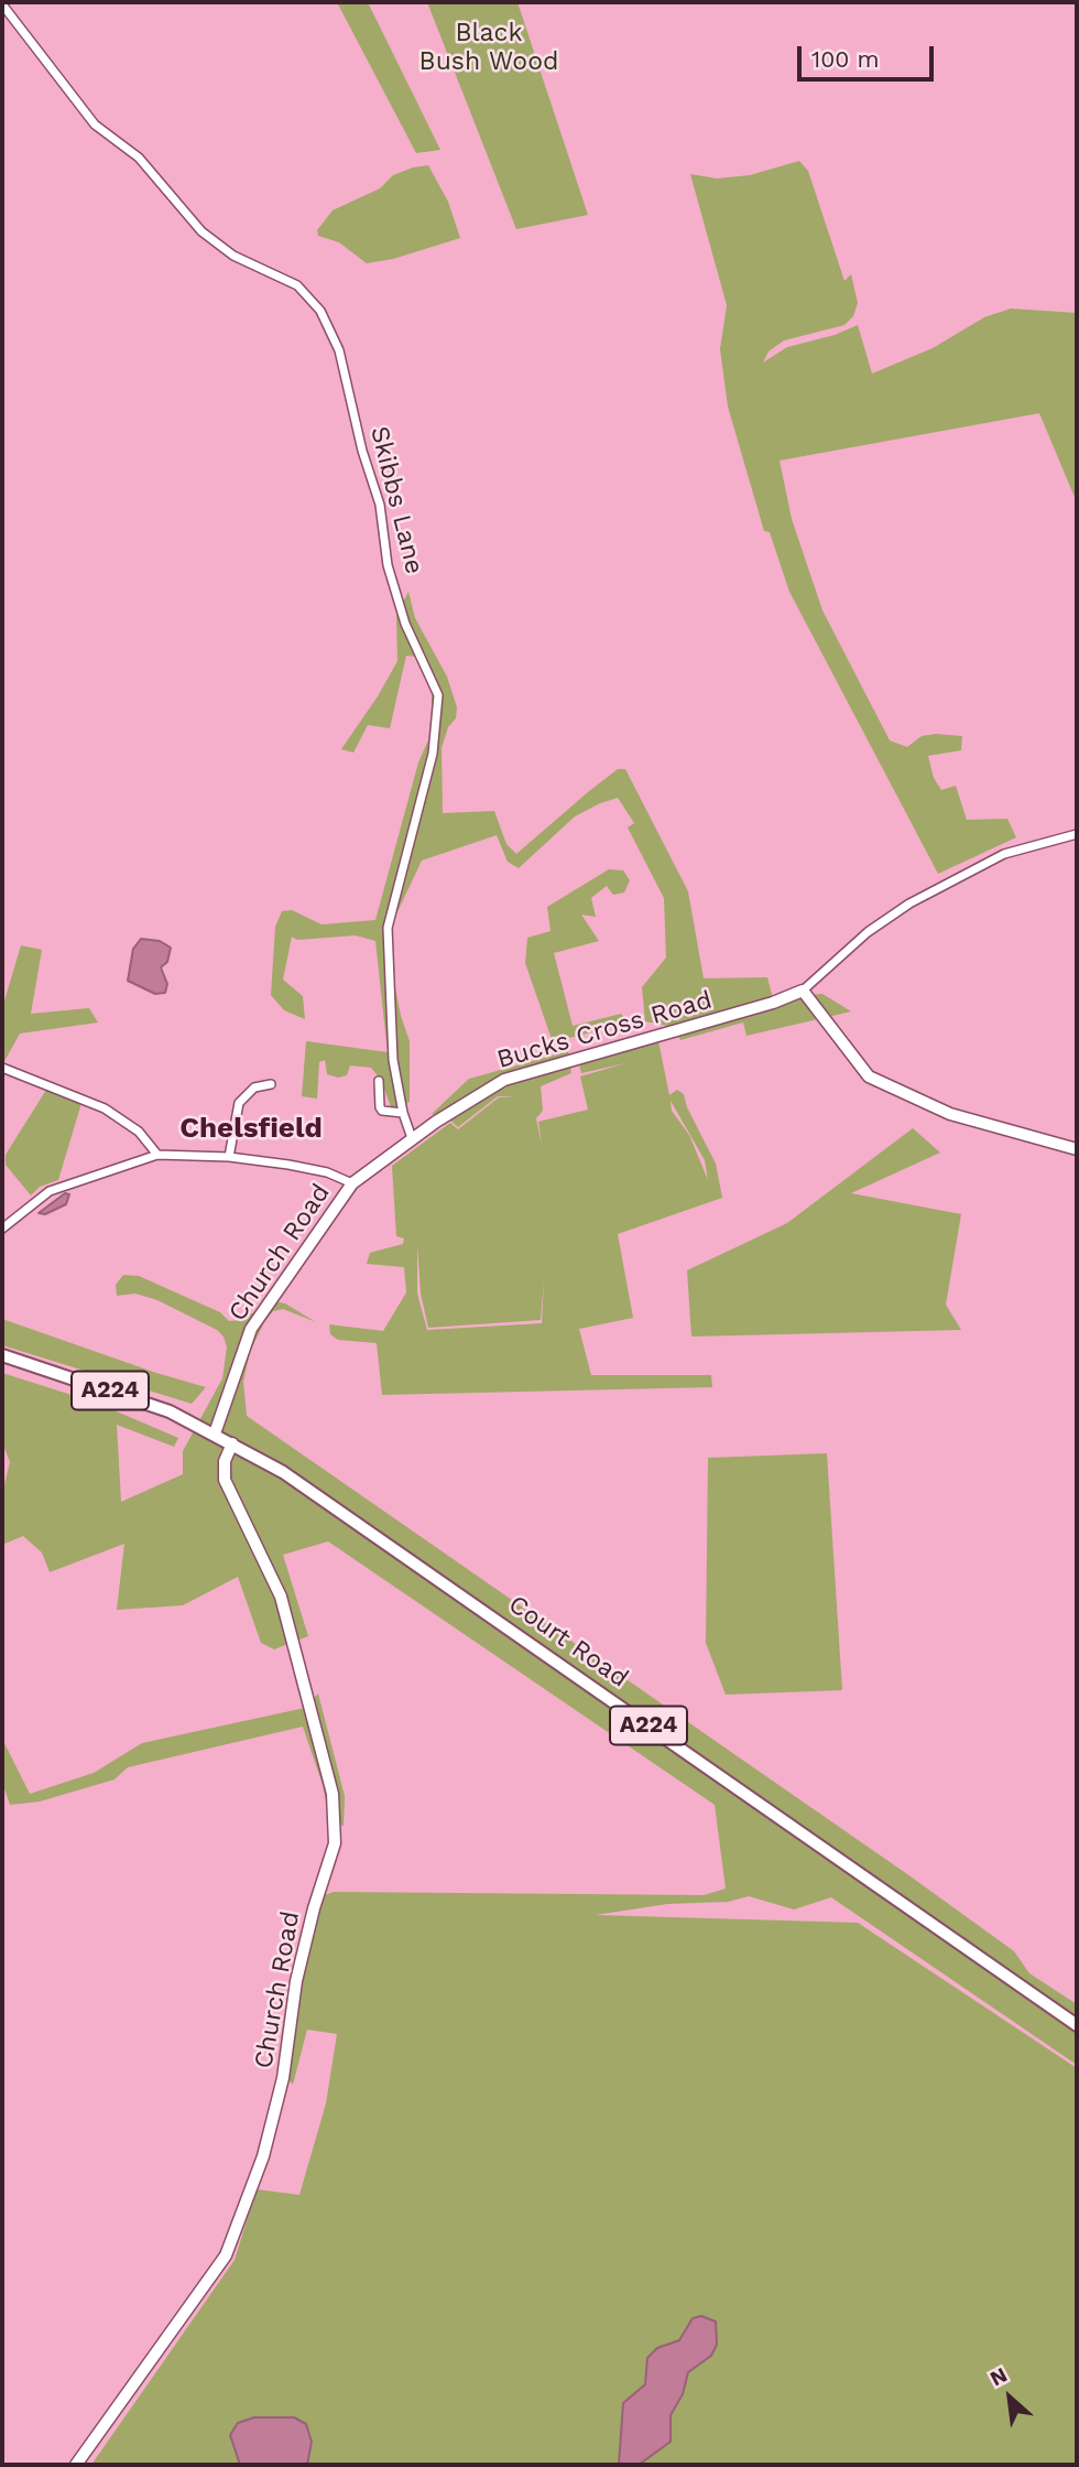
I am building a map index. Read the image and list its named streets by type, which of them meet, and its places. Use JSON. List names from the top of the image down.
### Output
{
  "streets": {
    "main road": ["A224", "Court Road"],
    "street": ["Skibbs Lane", "Bucks Cross Road", "Church Road"]
  },
  "crossings": [
    ["Skibbs Lane", "Bucks Cross Road"],
    ["Bucks Cross Road", "Church Road"],
    ["Church Road", "Court Road"]
  ],
  "districts": ["Chelsfield"],
  "parks": ["Black Bush Wood"],
  "scale_bar": "100 m",
  "north": "top left"
}
